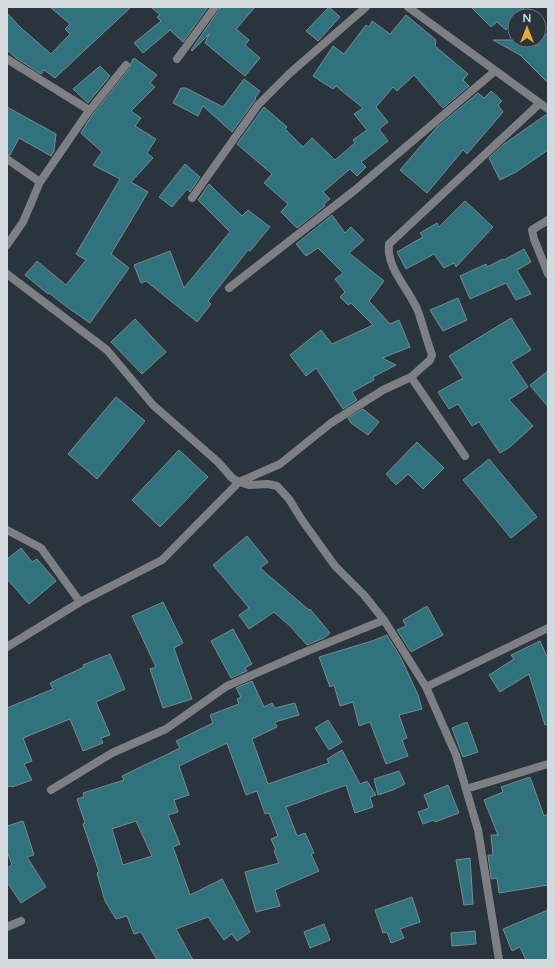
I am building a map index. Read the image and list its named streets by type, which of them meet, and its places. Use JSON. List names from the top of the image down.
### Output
{
  "north": "top"
}
